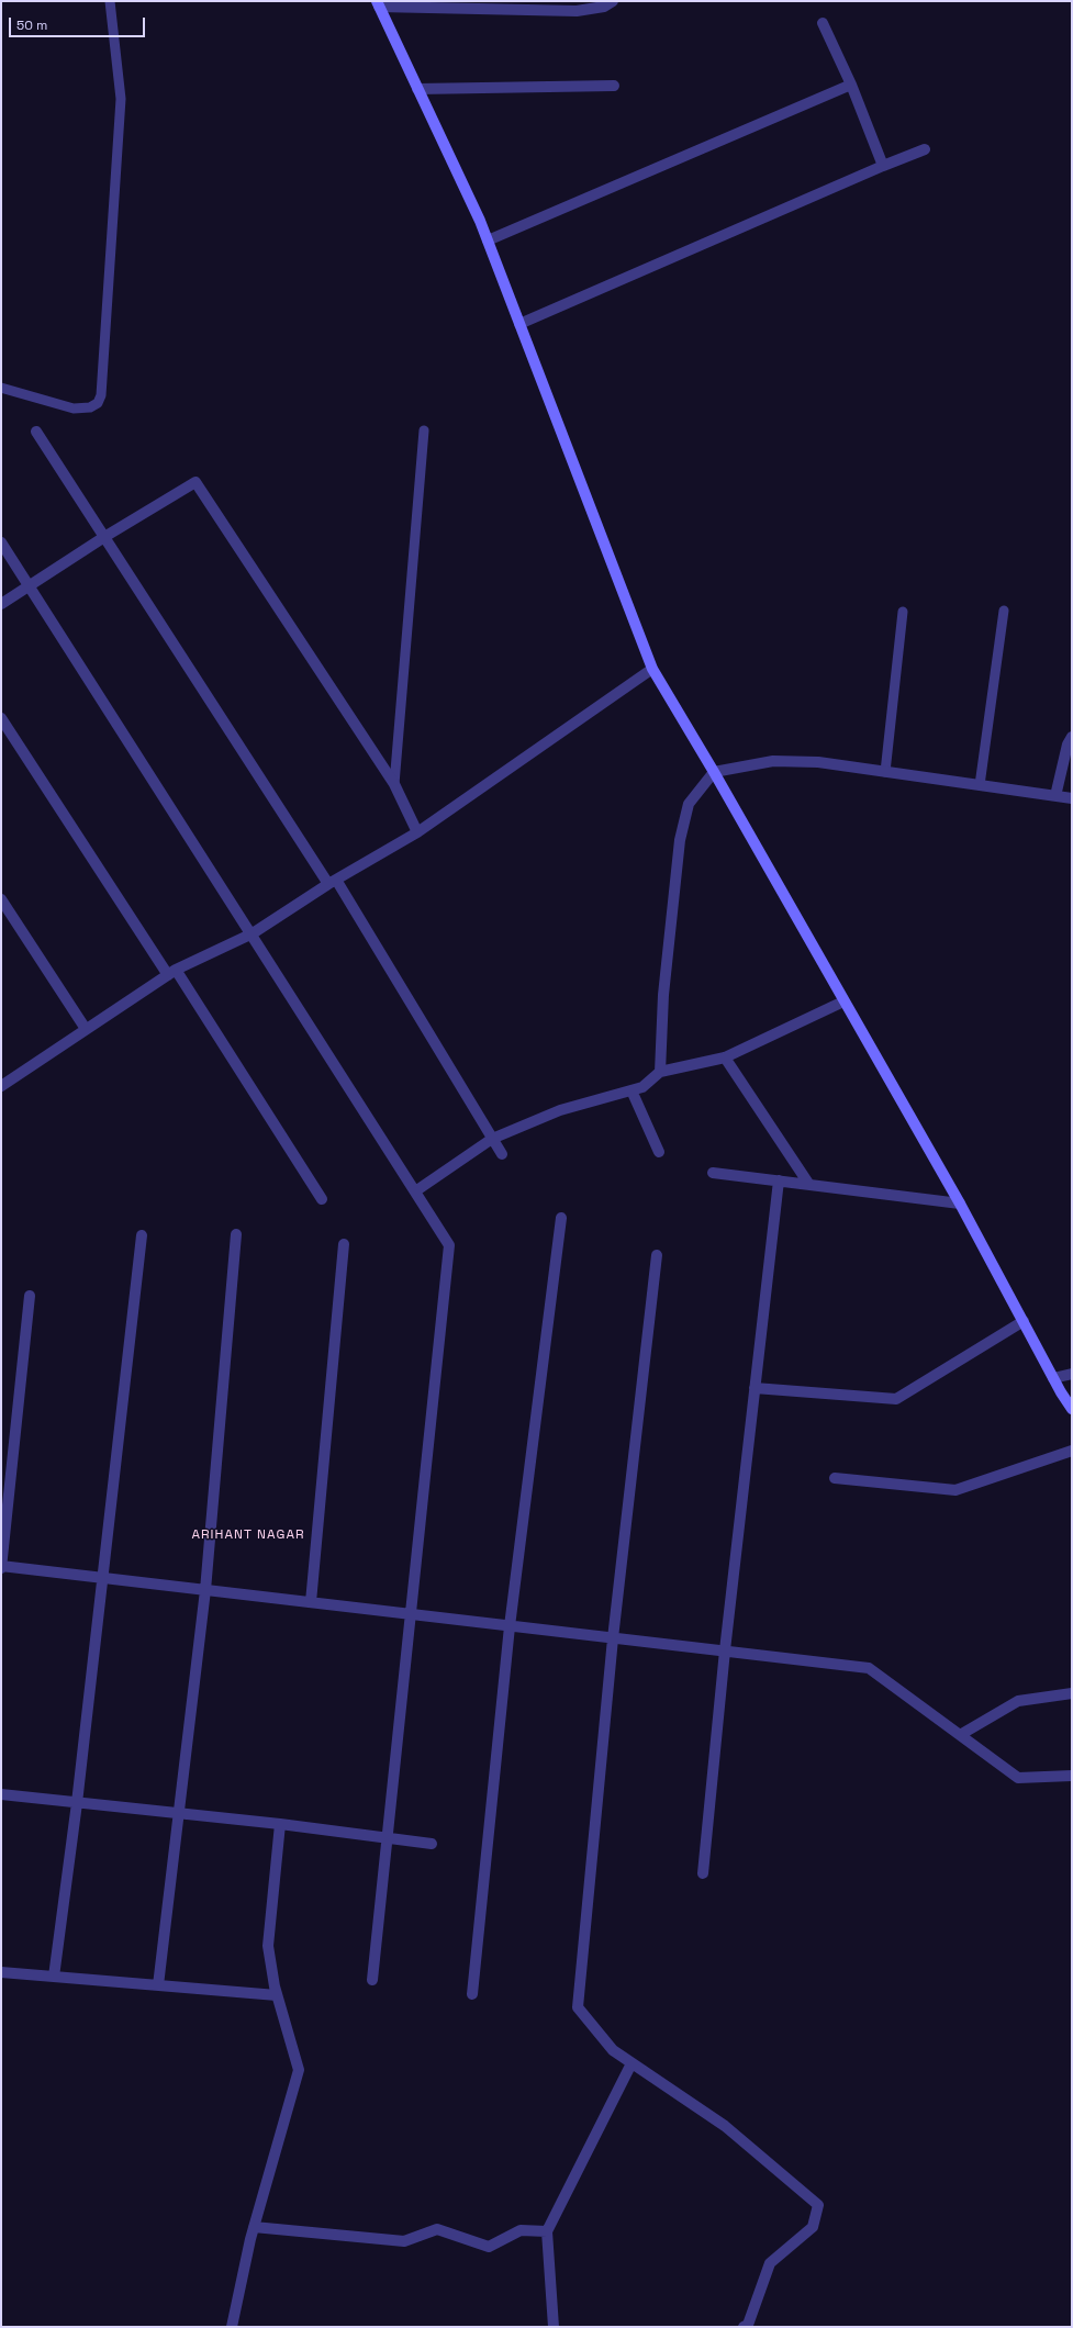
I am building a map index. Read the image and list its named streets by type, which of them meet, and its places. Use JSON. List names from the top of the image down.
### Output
{
  "districts": ["ARIHANT NAGAR"],
  "scale_bar": "50 m"
}
